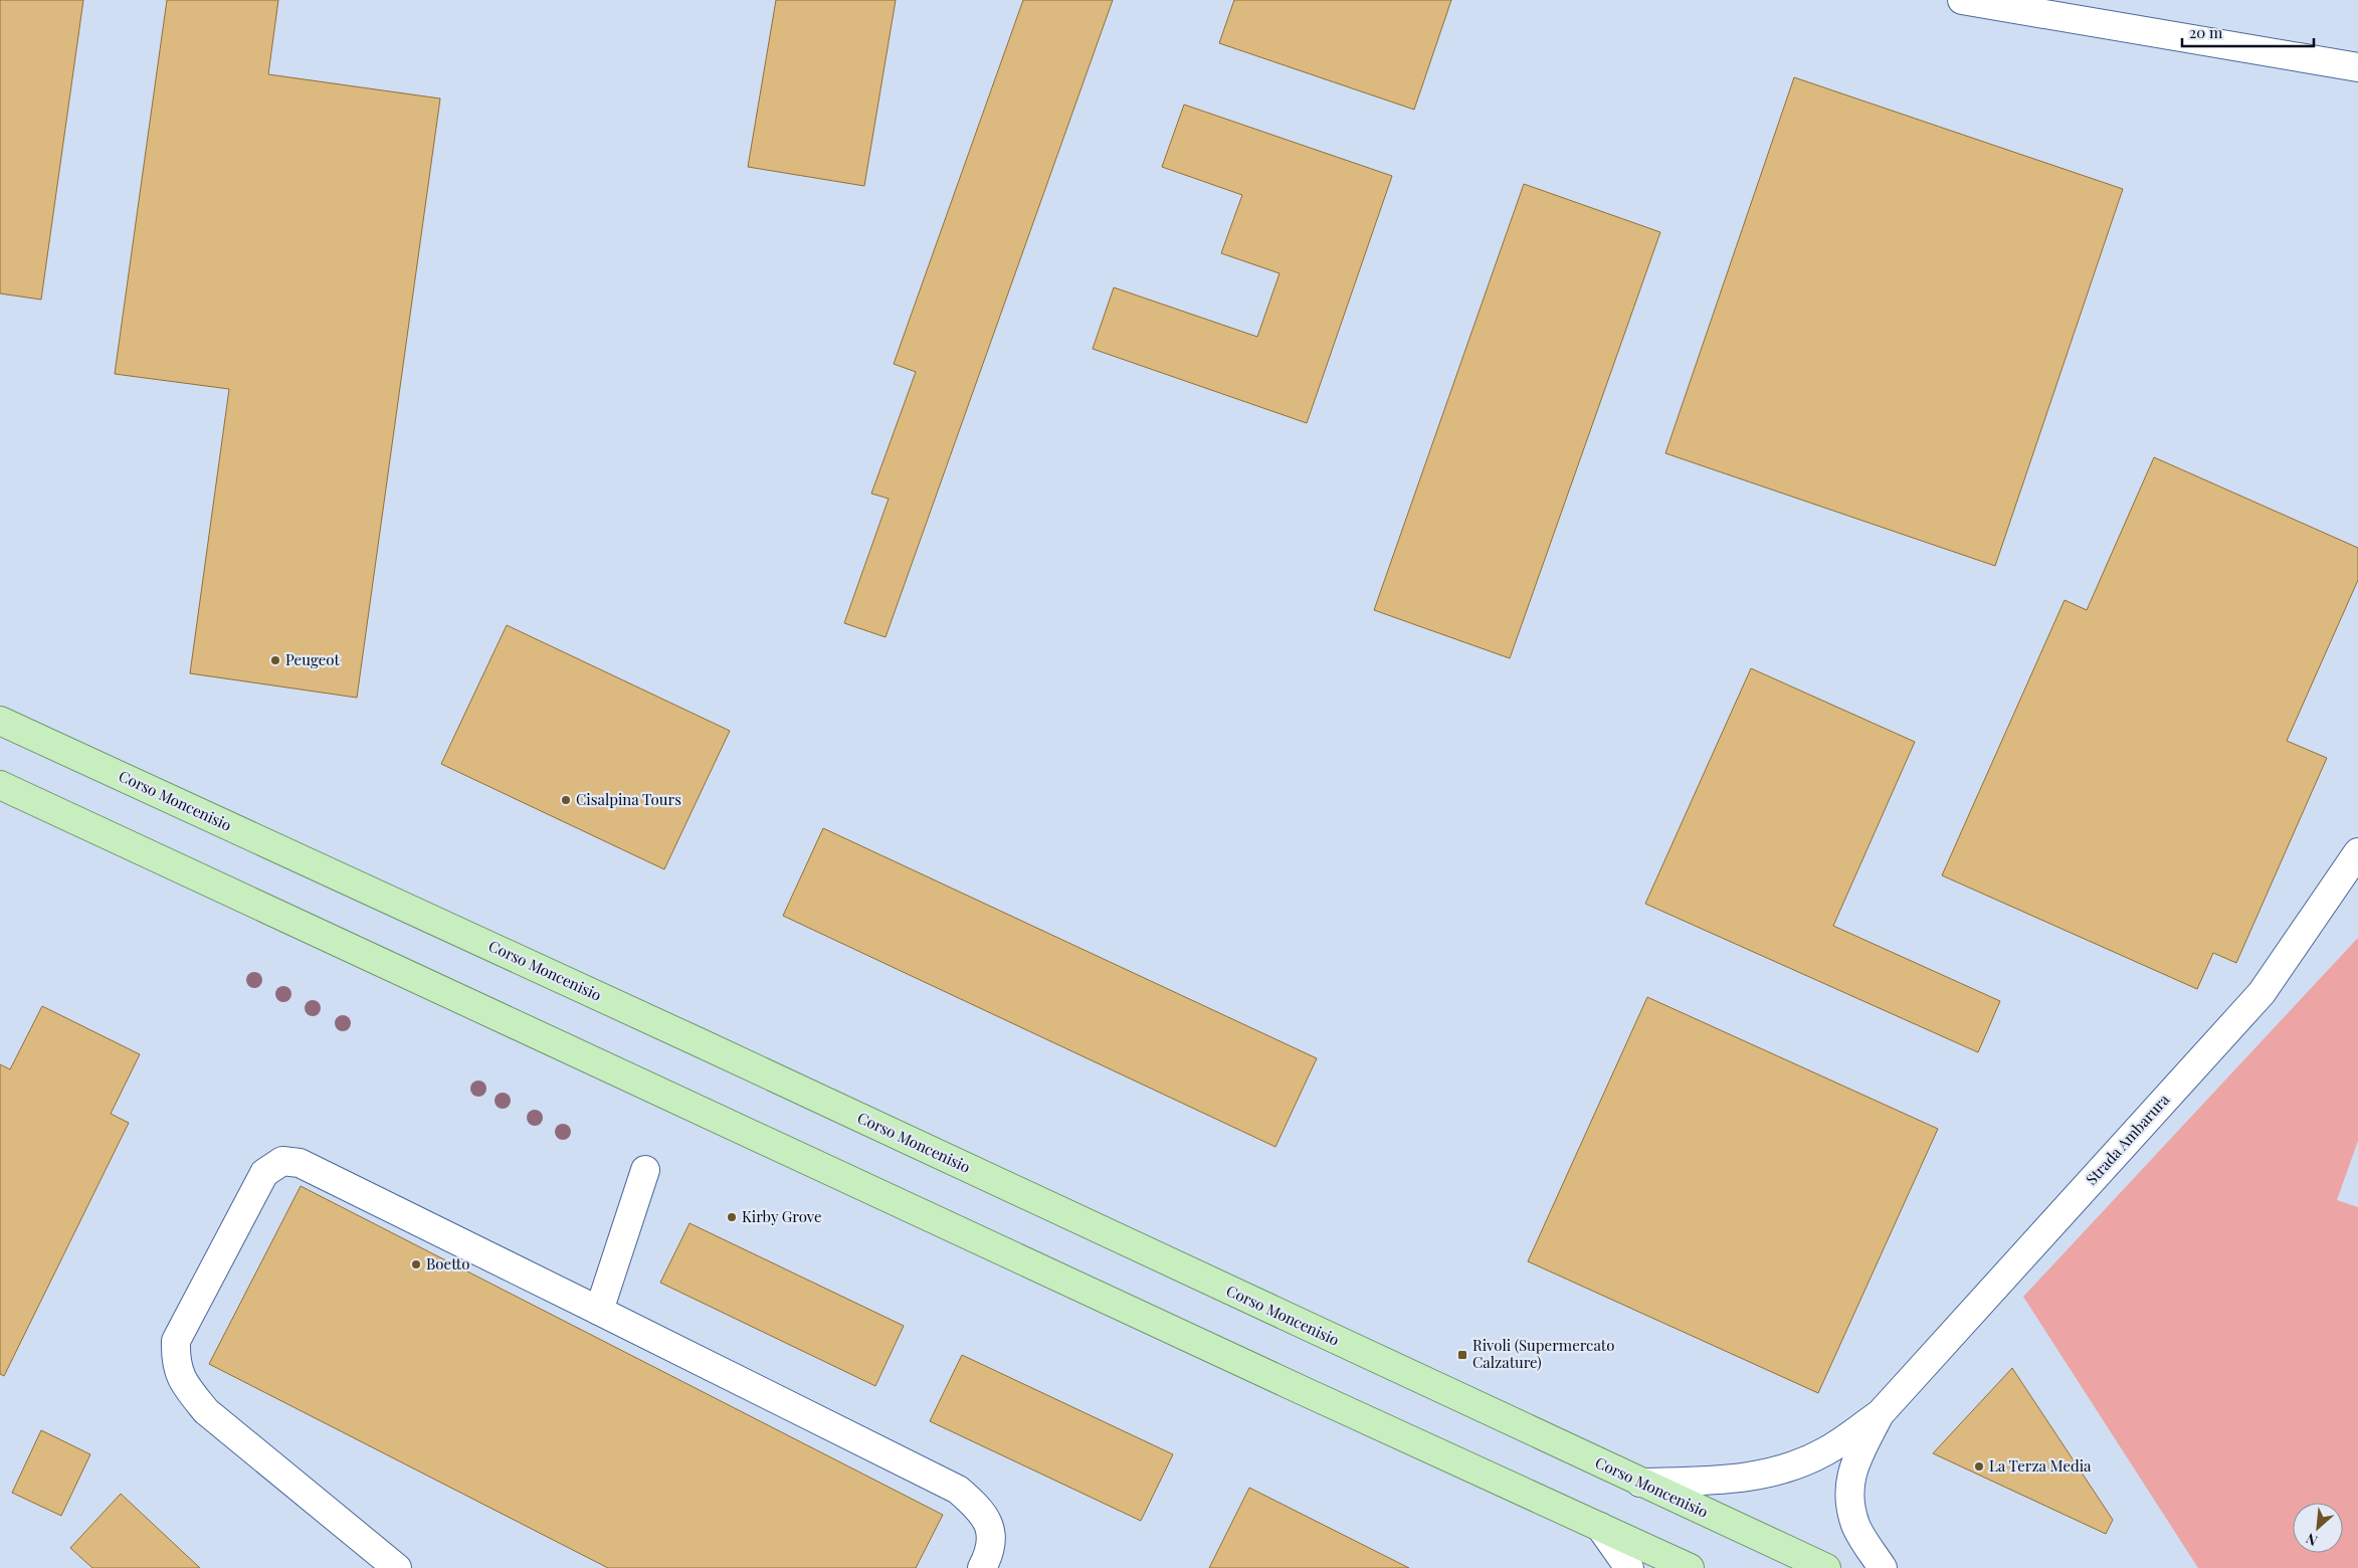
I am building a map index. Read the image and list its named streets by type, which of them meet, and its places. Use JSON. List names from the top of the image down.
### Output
{
  "streets": {
    "main road": ["Corso Moncenisio"],
    "street": ["Strada Ambarura"]
  },
  "crossings": [
    ["Corso Moncenisio", "Strada Ambarura"]
  ],
  "places": {
    "other": [
      "Peugeot",
      "Cisalpina Tours",
      "Kirby Grove",
      "Boetto",
      "La Terza Media"
    ],
    "transit": ["Rivoli (Supermercato Calzature)"]
  },
  "scale_bar": "20 m",
  "north": "bottom left"
}
